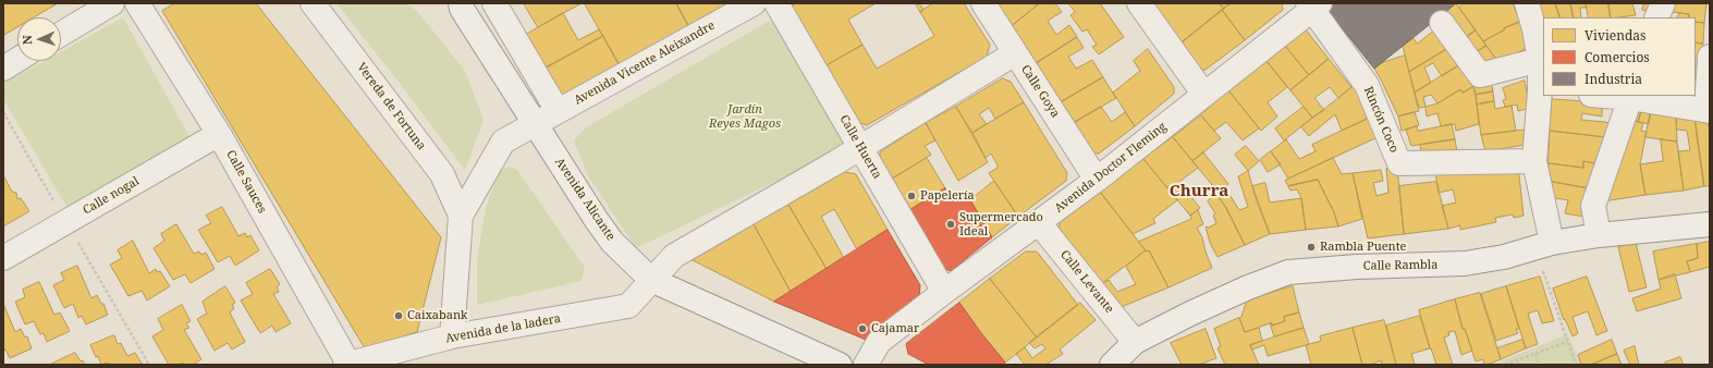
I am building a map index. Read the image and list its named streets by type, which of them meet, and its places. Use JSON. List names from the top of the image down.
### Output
{
  "streets": {
    "street": [
      "Avenida Vicente Aleixandre",
      "Calle Goya",
      "Vereda de Fortuna",
      "Rincón Coco",
      "Calle Huerta",
      "Avenida Doctor Fleming",
      "Calle Sauces",
      "Calle nogal",
      "Avenida Alicante",
      "Calle Rambla",
      "Calle Levante",
      "Avenida de la ladera"
    ]
  },
  "crossings": [
    ["Avenida Vicente Aleixandre", "Vereda de Fortuna"],
    ["Avenida Vicente Aleixandre", "Avenida Alicante"],
    ["Calle Goya", "Avenida Doctor Fleming"],
    ["Calle Goya", "Avenida de la ladera"],
    ["Rincón Coco", "Avenida Doctor Fleming"],
    ["Calle Huerta", "Avenida Doctor Fleming"],
    ["Calle Huerta", "Avenida de la ladera"],
    ["Avenida Doctor Fleming", "Calle Levante"],
    ["Calle Sauces", "Calle nogal"],
    ["Calle Sauces", "Avenida de la ladera"],
    ["Avenida Alicante", "Avenida de la ladera"],
    ["Calle Rambla", "Calle Levante"]
  ],
  "districts": ["Churra"],
  "parks": ["Jardín Reyes Magos"],
  "places": [
    "Papelería",
    "Supermercado Ideal",
    "Rambla Puente",
    "Caixabank",
    "Cajamar"
  ],
  "legend": ["Viviendas", "Comercios", "Industria"],
  "north": "left"
}
